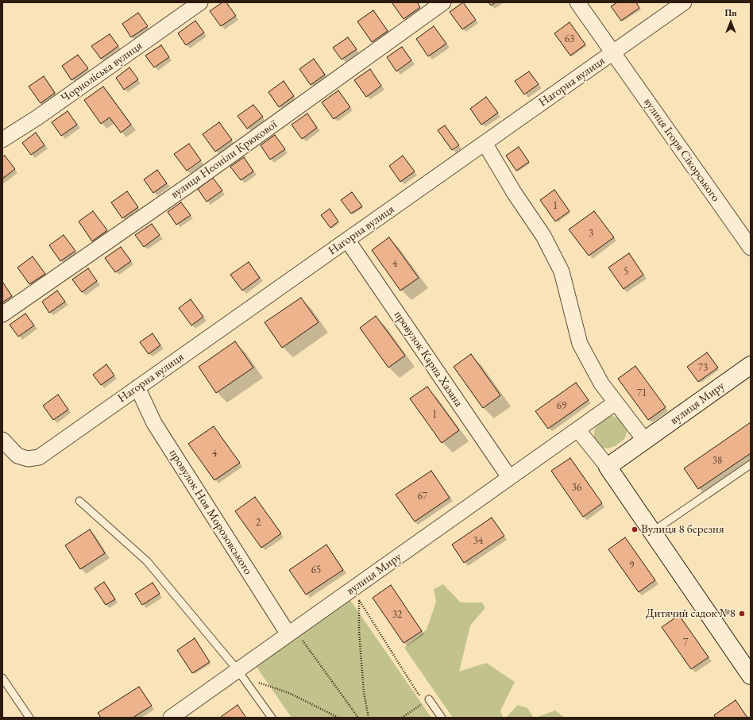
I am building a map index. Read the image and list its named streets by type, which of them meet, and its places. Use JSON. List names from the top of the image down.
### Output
{
  "streets": {
    "street": [
      "Чорноліська вулиця",
      "Нагорна вулиця",
      "вулиця Ігоря Сікорського",
      "вулиця Неоніли Крюкової",
      "провулок Карпа Хазана",
      "вулиця Миру",
      "провулок Ноя Морозовського"
    ]
  },
  "crossings": [
    ["Нагорна вулиця", "вулиця Ігоря Сікорського"],
    ["Нагорна вулиця", "провулок Карпа Хазана"],
    ["Нагорна вулиця", "провулок Ноя Морозовського"],
    ["провулок Карпа Хазана", "вулиця Миру"],
    ["вулиця Миру", "провулок Ноя Морозовського"]
  ],
  "places": ["Вулиця 8 березня", "Дитячий садок №8"],
  "house_numbers": [
    "63",
    "1",
    "3",
    "4",
    "5",
    "73",
    "71",
    "69",
    "1",
    "4",
    "38",
    "36",
    "67",
    "2",
    "34",
    "9",
    "65",
    "32",
    "7"
  ],
  "north": "top"
}
